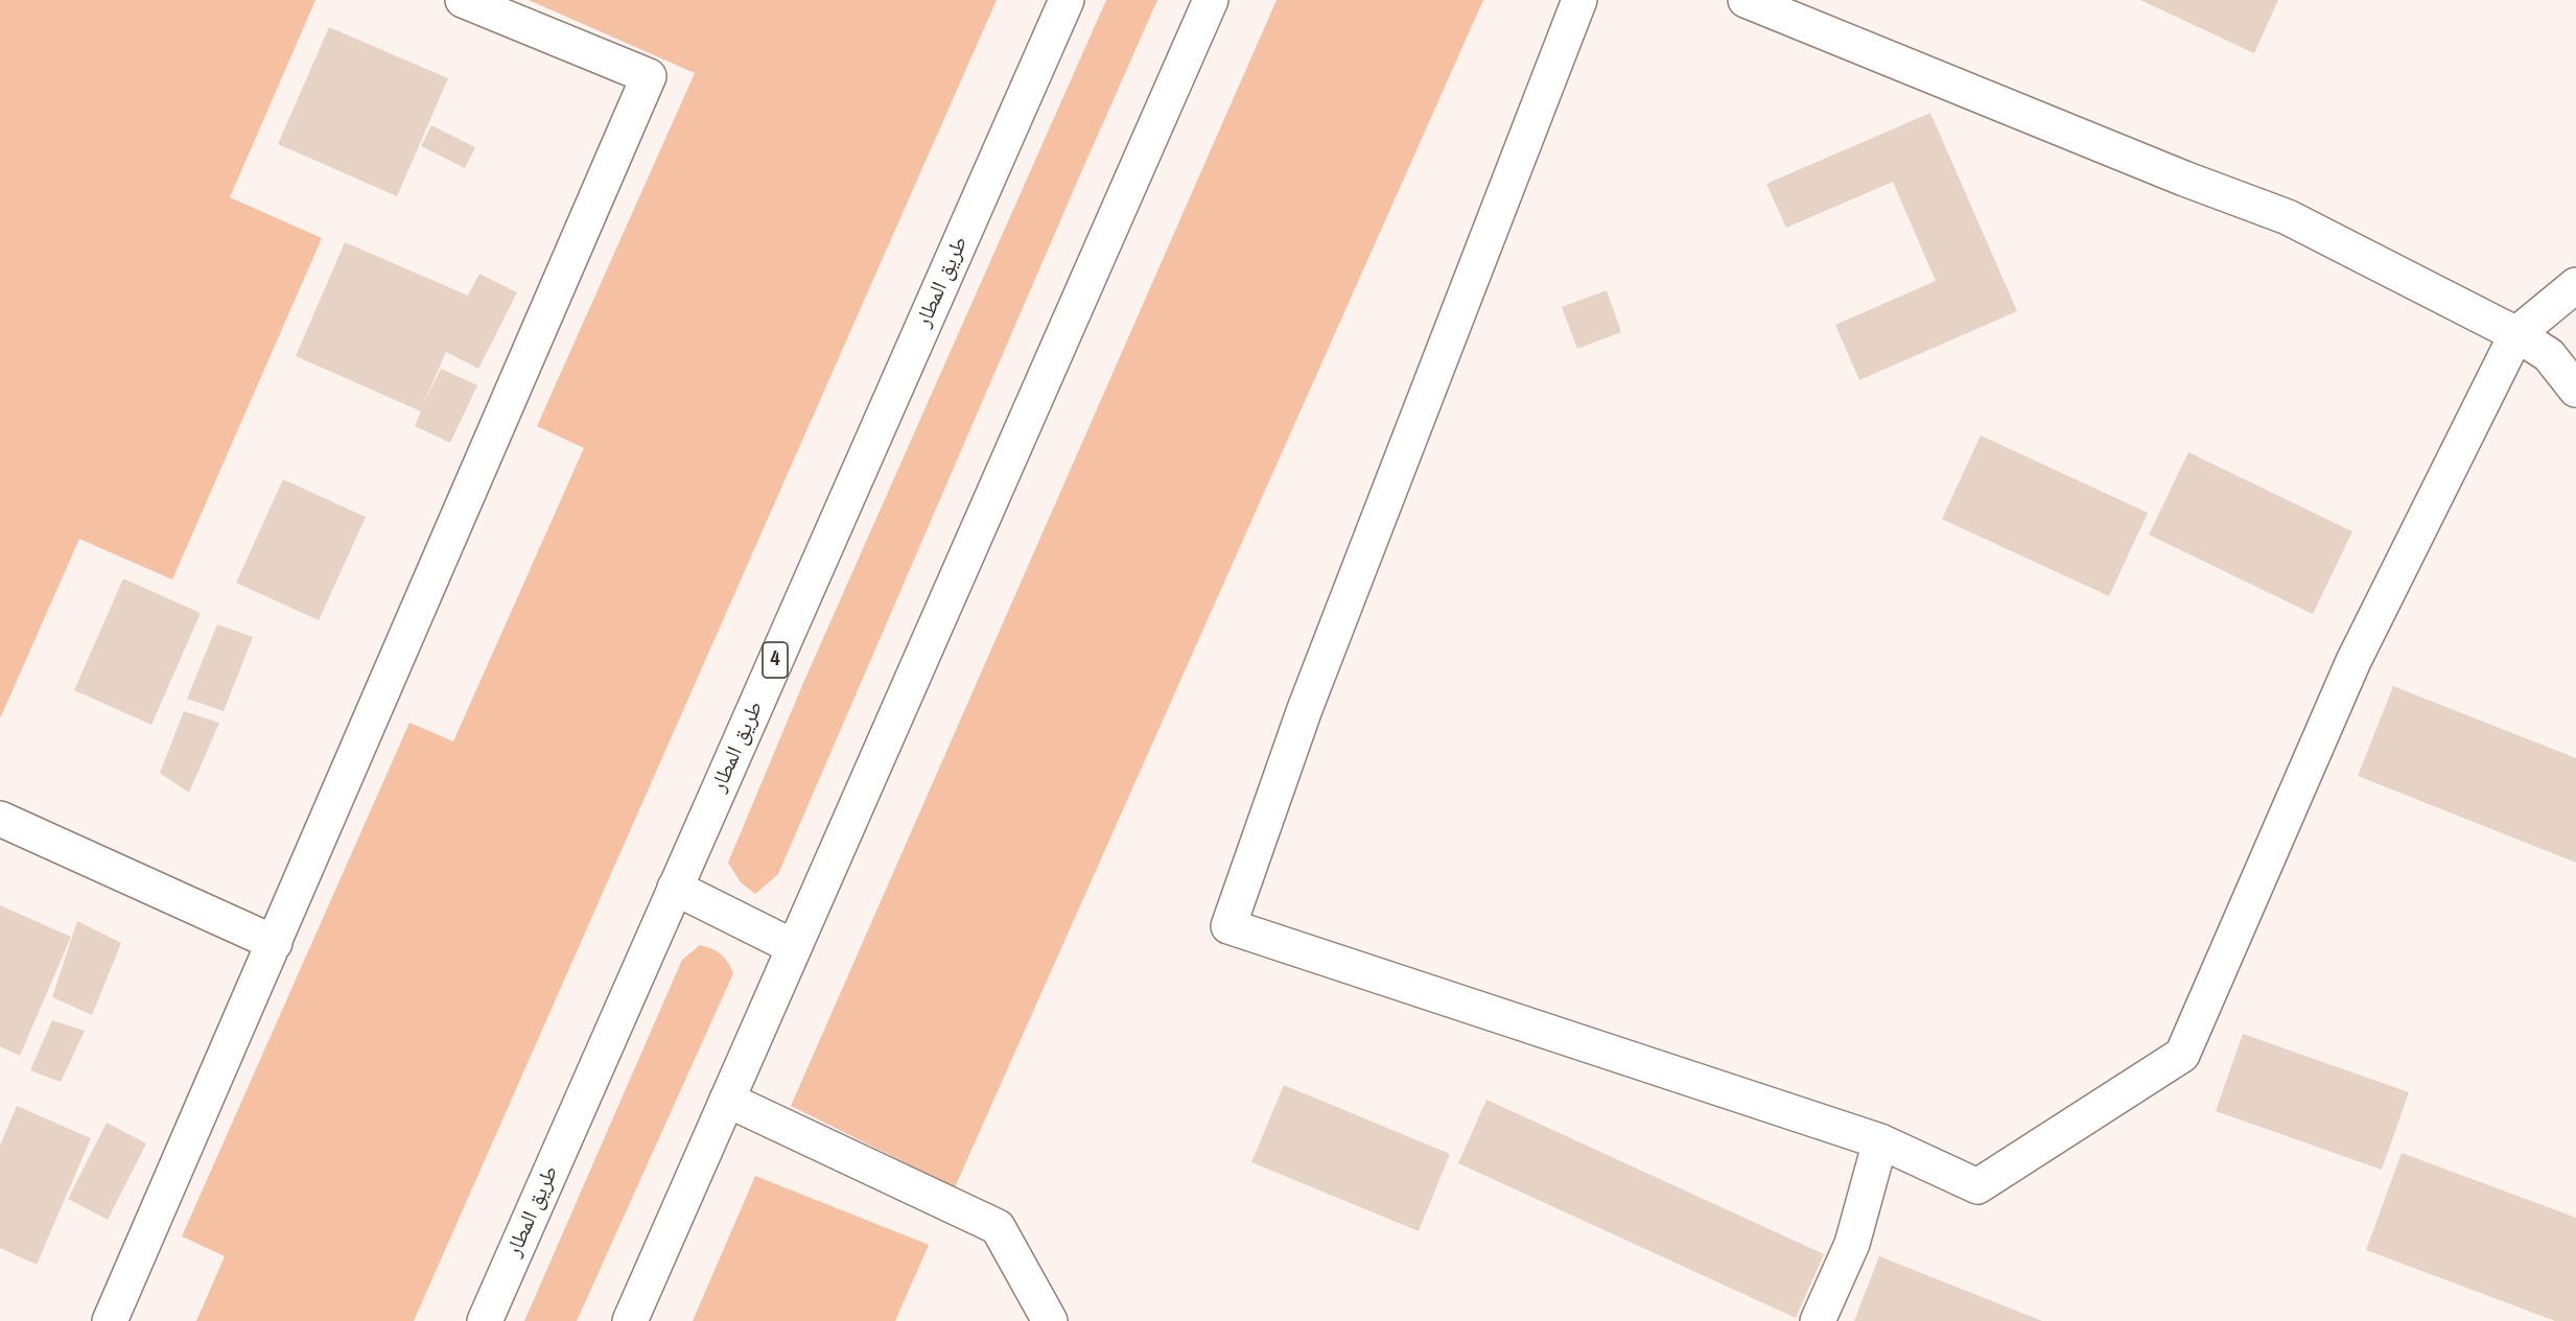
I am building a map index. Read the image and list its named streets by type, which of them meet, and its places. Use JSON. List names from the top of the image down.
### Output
{
  "streets": {
    "main road": ["طريق المطار", "4"]
  }
}
